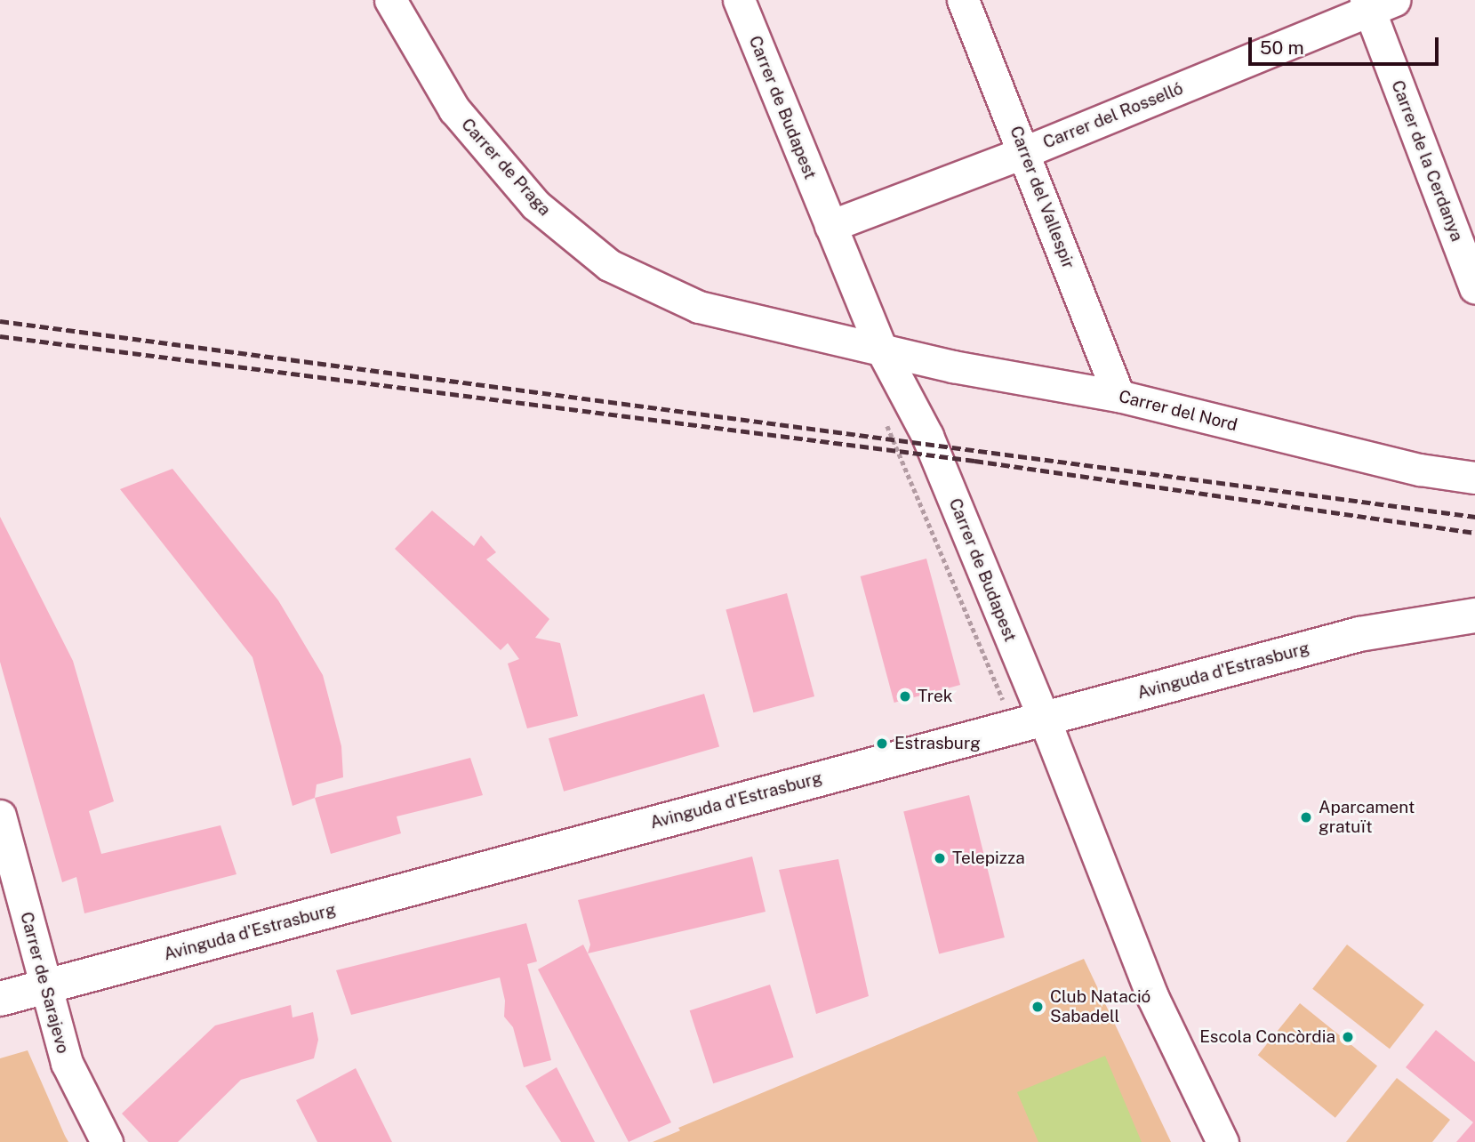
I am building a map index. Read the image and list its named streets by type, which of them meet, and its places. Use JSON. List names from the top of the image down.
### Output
{
  "streets": {
    "main road": ["Avinguda d'Estrasburg"],
    "street": [
      "Carrer de Budapest",
      "Carrer del Rosselló",
      "Carrer de la Cerdanya",
      "Carrer de Praga",
      "Carrer del Vallespir",
      "Carrer del Nord",
      "Carrer de Sarajevo"
    ]
  },
  "crossings": [
    ["Carrer de Budapest", "Carrer del Rosselló"],
    ["Carrer de Budapest", "Carrer de Praga"],
    ["Carrer de Budapest", "Carrer del Nord"],
    ["Carrer de Budapest", "Avinguda d'Estrasburg"],
    ["Carrer del Rosselló", "Carrer de la Cerdanya"],
    ["Carrer del Rosselló", "Carrer del Vallespir"],
    ["Carrer de Praga", "Carrer del Nord"],
    ["Carrer del Vallespir", "Carrer del Nord"],
    ["Avinguda d'Estrasburg", "Carrer de Sarajevo"]
  ],
  "places": [
    "Trek",
    "Estrasburg",
    "Aparcament gratuït",
    "Telepizza",
    "Club Natació Sabadell",
    "Escola Concòrdia"
  ],
  "scale_bar": "50 m"
}
